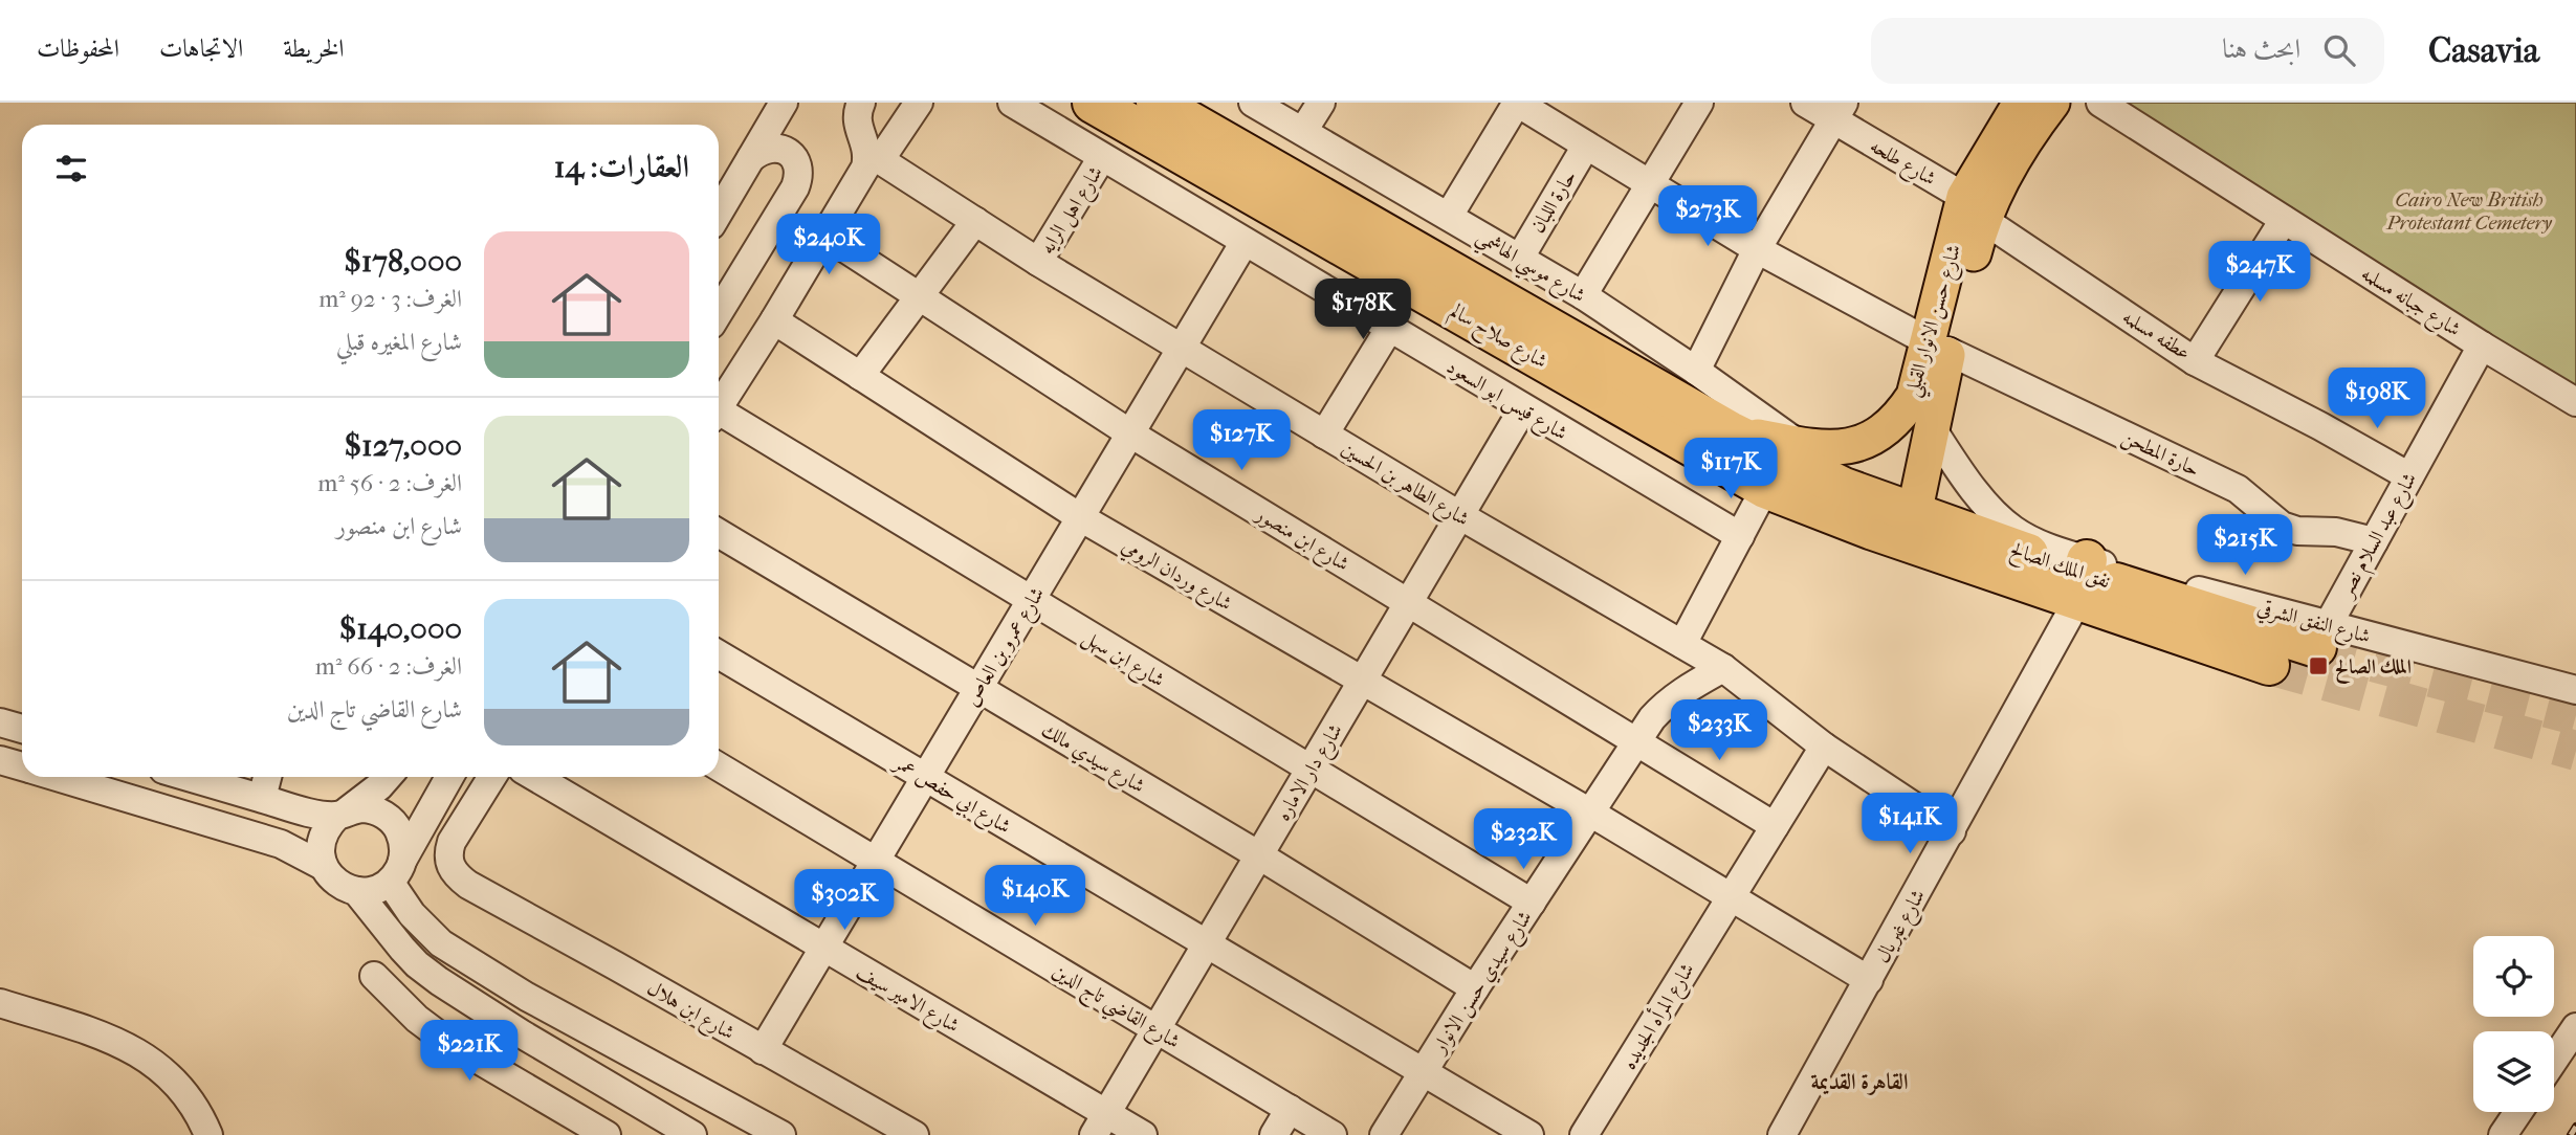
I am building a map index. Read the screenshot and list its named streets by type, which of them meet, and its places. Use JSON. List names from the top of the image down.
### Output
{
  "streets": {
    "highway": ["شارع صلاح سالم", "نفق الملك الصالح"],
    "main road": ["شارع حسن الانوار القبلي"],
    "street": [
      "شارع طلحه",
      "حارة اللبان",
      "شارع اهل الرايه",
      "شارع موسي الهاشمي",
      "شارع جبانه مسلمه",
      "عطفه مسلمه",
      "شارع قيس ابو السعود",
      "حارة المطحن",
      "شارع الطاهر بن الحسين",
      "شارع عبد السلام نصر",
      "شارع ابن منصور",
      "شارع وردان الرومي",
      "شارع النفق الشرقي",
      "شارع عمرو بن العاص",
      "شارع ابن سهل",
      "شارع سيدي مالك",
      "شارع دار الاماره",
      "شارع ابي حفص عمر",
      "شارع غبريال",
      "شارع سيدي حسن الانوار",
      "شارع الامير سيف",
      "شارع القاضي تاج الدين",
      "شارع ابن هلال",
      "شارع المرأه الجديده"
    ]
  },
  "crossings": [
    ["شارع طلحه", "شارع حسن الانوار القبلي"],
    ["شارع طلحه", "عطفه مسلمه"],
    ["حارة اللبان", "شارع موسي الهاشمي"],
    ["حارة اللبان", "حارة المطحن"],
    ["شارع اهل الرايه", "شارع قيس ابو السعود"],
    ["شارع اهل الرايه", "شارع الطاهر بن الحسين"],
    ["شارع موسي الهاشمي", "شارع حسن الانوار القبلي"],
    ["شارع موسي الهاشمي", "شارع صلاح سالم"],
    ["شارع موسي الهاشمي", "نفق الملك الصالح"],
    ["شارع جبانه مسلمه", "عطفه مسلمه"],
    ["شارع جبانه مسلمه", "شارع عبد السلام نصر"],
    ["شارع حسن الانوار القبلي", "عطفه مسلمه"],
    ["شارع حسن الانوار القبلي", "شارع صلاح سالم"],
    ["شارع حسن الانوار القبلي", "حارة المطحن"],
    ["شارع حسن الانوار القبلي", "نفق الملك الصالح"],
    ["شارع صلاح سالم", "نفق الملك الصالح"],
    ["شارع قيس ابو السعود", "شارع عمرو بن العاص"],
    ["شارع قيس ابو السعود", "شارع دار الاماره"],
    ["حارة المطحن", "شارع عبد السلام نصر"],
    ["شارع الطاهر بن الحسين", "شارع عمرو بن العاص"],
    ["شارع الطاهر بن الحسين", "شارع دار الاماره"],
    ["شارع الطاهر بن الحسين", "شارع غبريال"],
    ["شارع الطاهر بن الحسين", "شارع سيدي حسن الانوار"],
    ["شارع الطاهر بن الحسين", "شارع المرأه الجديده"],
    ["شارع عبد السلام نصر", "نفق الملك الصالح"],
    ["شارع عبد السلام نصر", "شارع النفق الشرقي"],
    ["شارع ابن منصور", "شارع عمرو بن العاص"],
    ["شارع ابن منصور", "شارع دار الاماره"],
    ["شارع ابن منصور", "شارع سيدي حسن الانوار"],
    ["شارع ابن منصور", "شارع المرأه الجديده"],
    ["نفق الملك الصالح", "شارع النفق الشرقي"],
    ["نفق الملك الصالح", "شارع غبريال"],
    ["شارع وردان الرومي", "شارع عمرو بن العاص"],
    ["شارع وردان الرومي", "شارع دار الاماره"],
    ["شارع وردان الرومي", "شارع سيدي حسن الانوار"],
    ["شارع عمرو بن العاص", "شارع ابن سهل"],
    ["شارع عمرو بن العاص", "شارع سيدي مالك"],
    ["شارع عمرو بن العاص", "شارع ابي حفص عمر"],
    ["شارع عمرو بن العاص", "شارع الامير سيف"],
    ["شارع عمرو بن العاص", "شارع القاضي تاج الدين"],
    ["شارع عمرو بن العاص", "شارع ابن هلال"],
    ["شارع ابن سهل", "شارع دار الاماره"],
    ["شارع ابن سهل", "شارع سيدي حسن الانوار"],
    ["شارع سيدي مالك", "شارع دار الاماره"],
    ["شارع سيدي مالك", "شارع سيدي حسن الانوار"],
    ["شارع دار الاماره", "شارع ابي حفص عمر"],
    ["شارع دار الاماره", "شارع الامير سيف"],
    ["شارع دار الاماره", "شارع القاضي تاج الدين"],
    ["شارع ابي حفص عمر", "شارع سيدي حسن الانوار"]
  ],
  "districts": ["القاهرة القديمة"],
  "parks": ["Cairo New British Protestant Cemetery"],
  "places": {
    "transit": ["الملك الصالح"]
  },
  "page": {
    "header": "Casavia",
    "search": "ابحث هنا",
    "nav": ["الخريطة", "الاتجاهات", "المحفوظات"],
    "heading": "العقارات: 14",
    "price": [
      "$273K",
      "$240K",
      "$247K",
      "$178K",
      "$198K",
      "$127K",
      "$117K",
      "$215K",
      "$233K",
      "$141K",
      "$232K",
      "$140K",
      "$302K",
      "$221K"
    ],
    "list": [
      {
        "name": "$178,000",
        "note": "الغرف: 3 · 92 m² · شارع المغيره قبلي"
      },
      {
        "name": "$127,000",
        "note": "الغرف: 2 · 56 m² · شارع ابن منصور"
      },
      {
        "name": "$140,000",
        "note": "الغرف: 2 · 66 m² · شارع القاضي تاج الدين"
      }
    ]
  }
}
